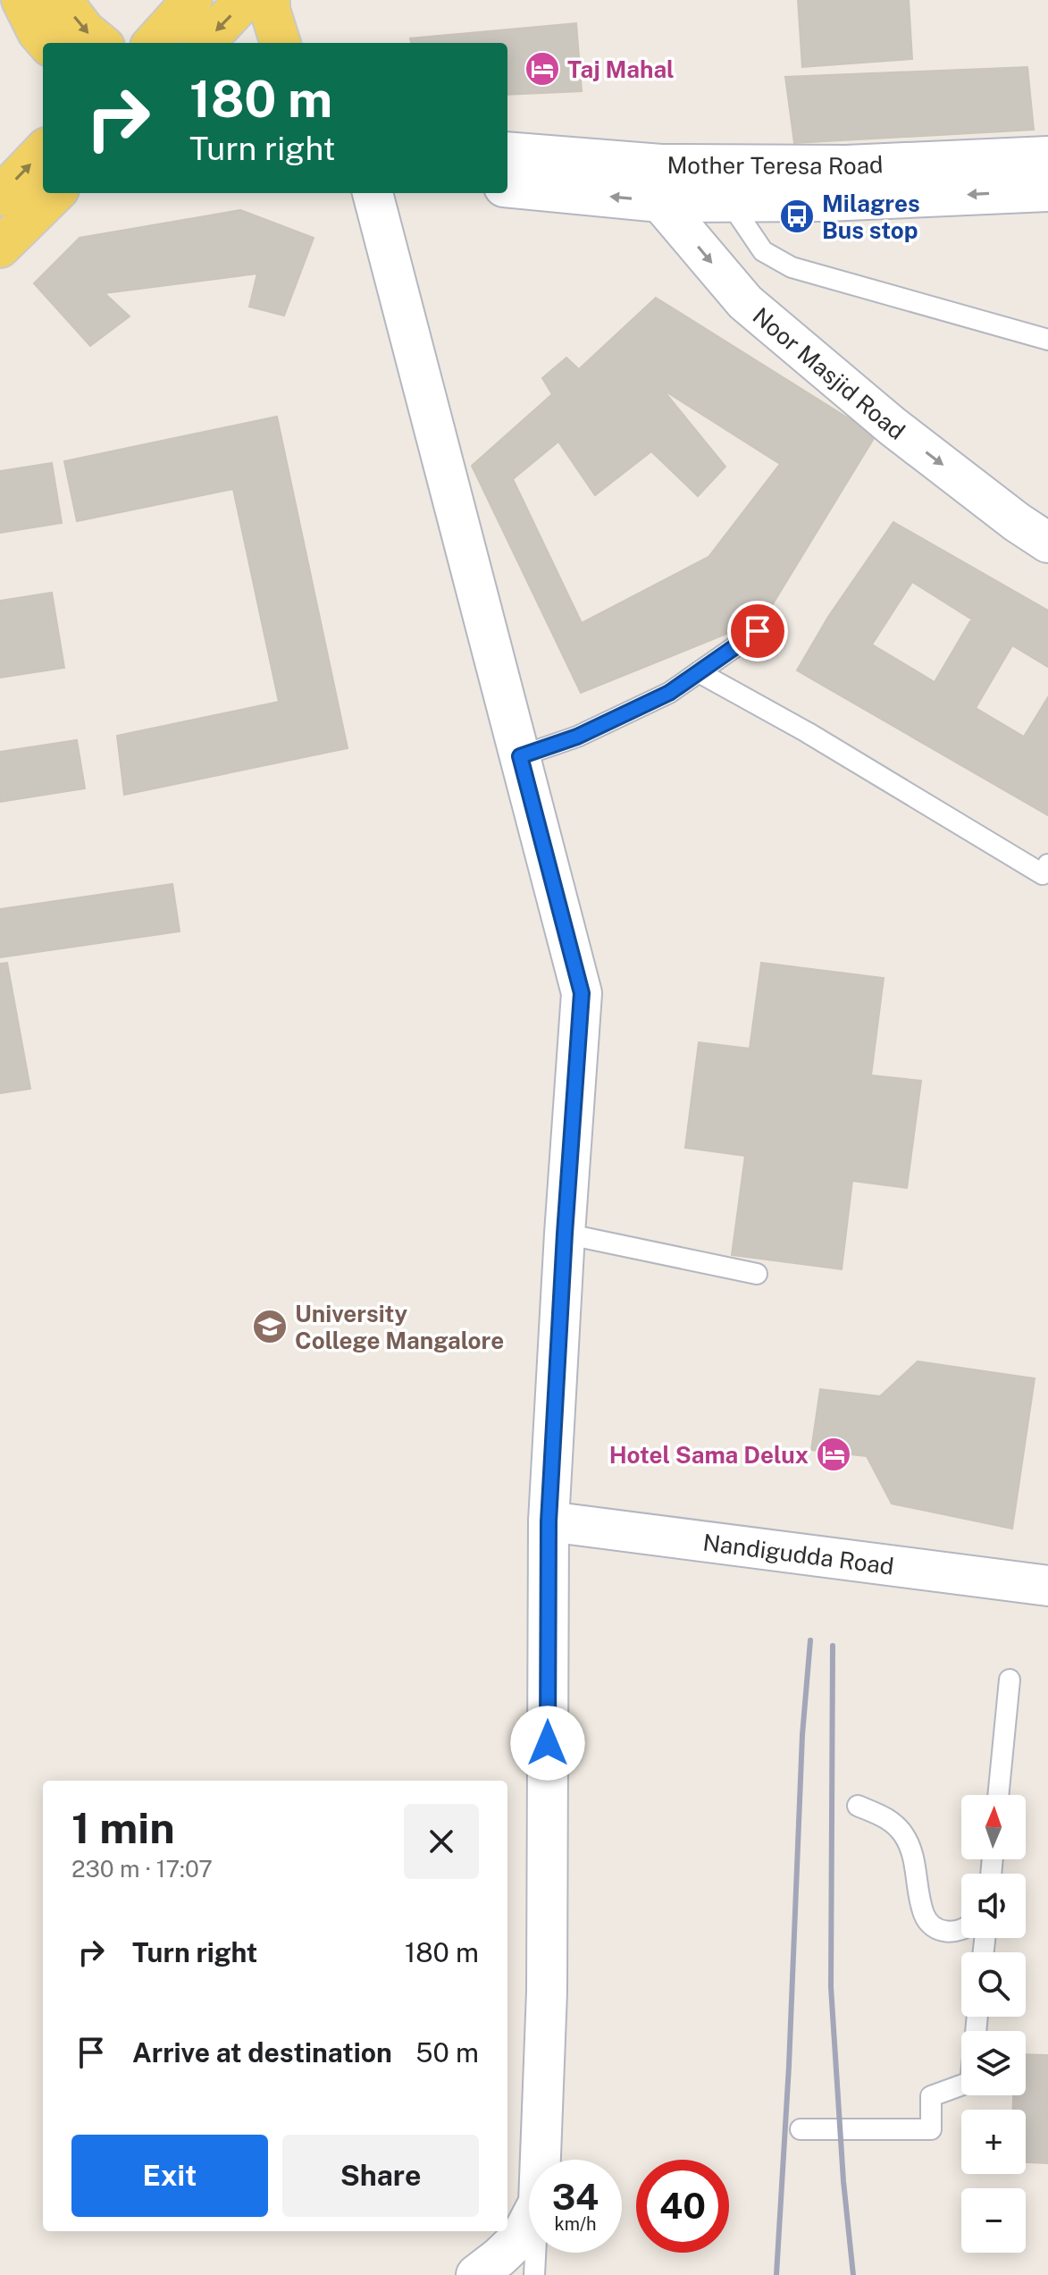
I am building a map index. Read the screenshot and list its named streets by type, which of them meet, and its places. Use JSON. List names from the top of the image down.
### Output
{
  "streets": {
    "street": ["Mother Teresa Road", "Noor Masjid Road", "Nandigudda Road"]
  },
  "crossings": [
    ["Mother Teresa Road", "Noor Masjid Road"]
  ],
  "one_way": ["Noor Masjid Road"],
  "places": {
    "hotel": ["Taj Mahal", "Hotel Sama Delux"],
    "bus stop": ["Milagres Bus stop"],
    "school or university": ["University College Mangalore"]
  },
  "north": "top",
  "page": {
    "turn": ["180 m", "Turn right"],
    "heading": ["1 min", "230 m · 17:07"],
    "map_buttons": ["+", "−"],
    "list": [
      {
        "name": "Turn right",
        "value": "180 m"
      },
      {
        "name": "Arrive at destination",
        "value": "50 m"
      }
    ],
    "buttons": ["Exit", "Share"],
    "speed": "34 km/h",
    "limit": "40"
  }
}
